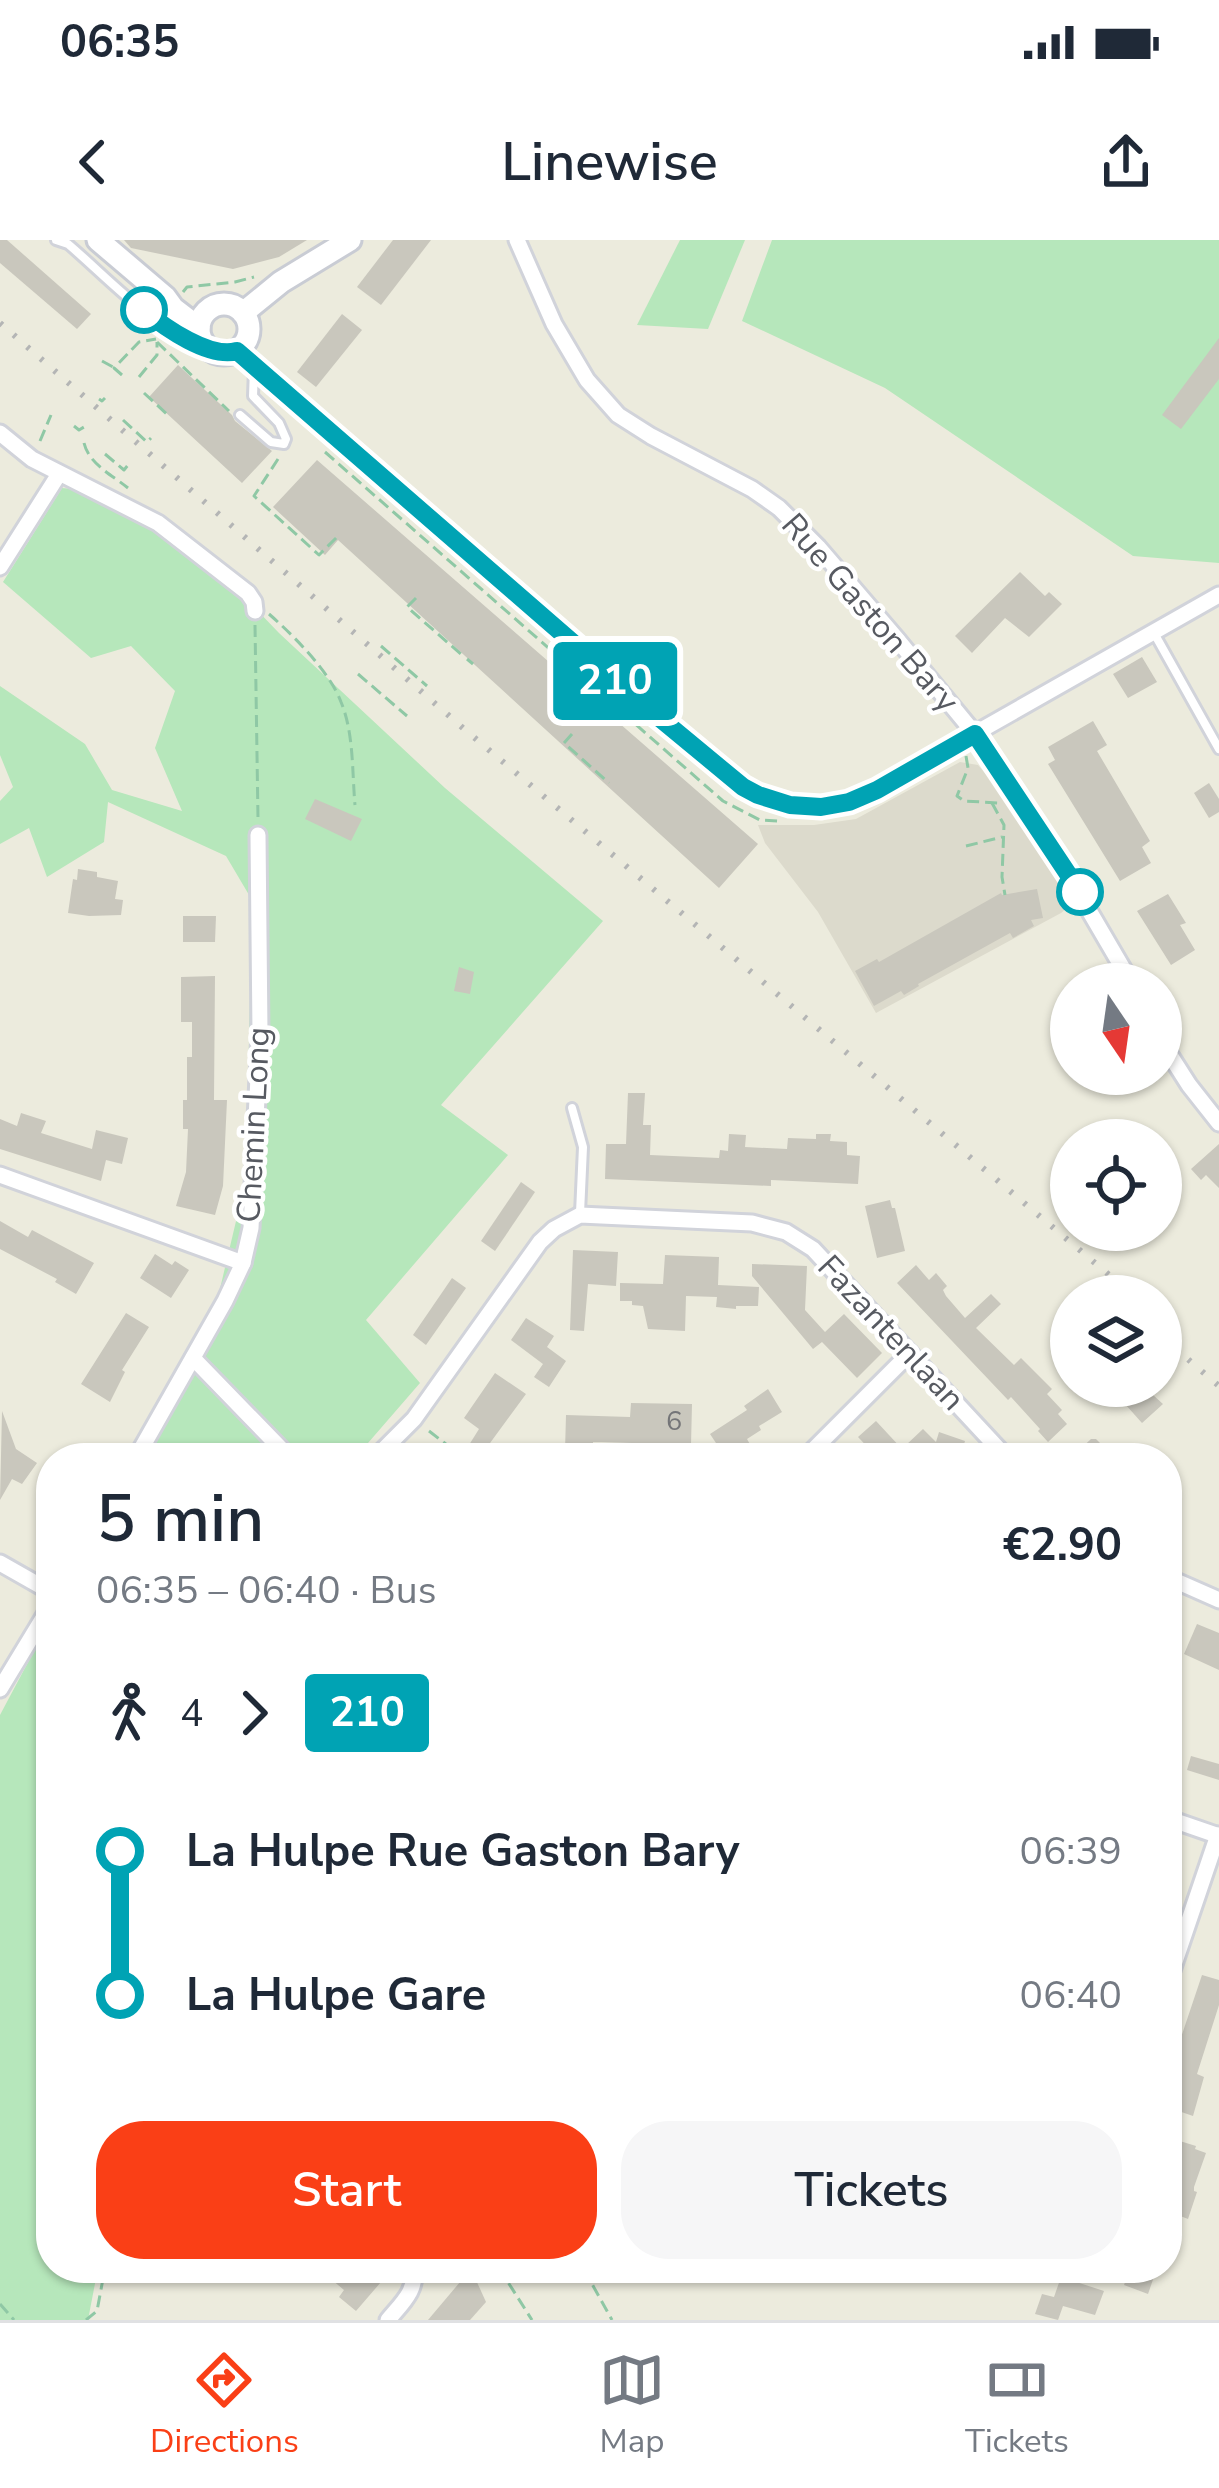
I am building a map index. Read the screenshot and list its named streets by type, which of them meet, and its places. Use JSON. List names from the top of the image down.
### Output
{
  "streets": {
    "street": ["Rue Gaston Bary", "Chemin Long", "Fazantenlaan"]
  },
  "lines": ["bus line 210"],
  "house_numbers": ["6"],
  "north": "bottom",
  "page": {
    "status": "06:35",
    "header": "Linewise",
    "on_map": "210",
    "heading": ["5 min", "06:35 – 06:40 · Bus", "€2.90"],
    "legs": ["4", "210"],
    "list": [
      {
        "name": "La Hulpe Rue Gaston Bary",
        "value": "06:39"
      },
      {
        "name": "La Hulpe Gare",
        "value": "06:40"
      }
    ],
    "buttons": ["Start", "Tickets"],
    "tabs": ["Directions", "Map", "Tickets"]
  }
}
